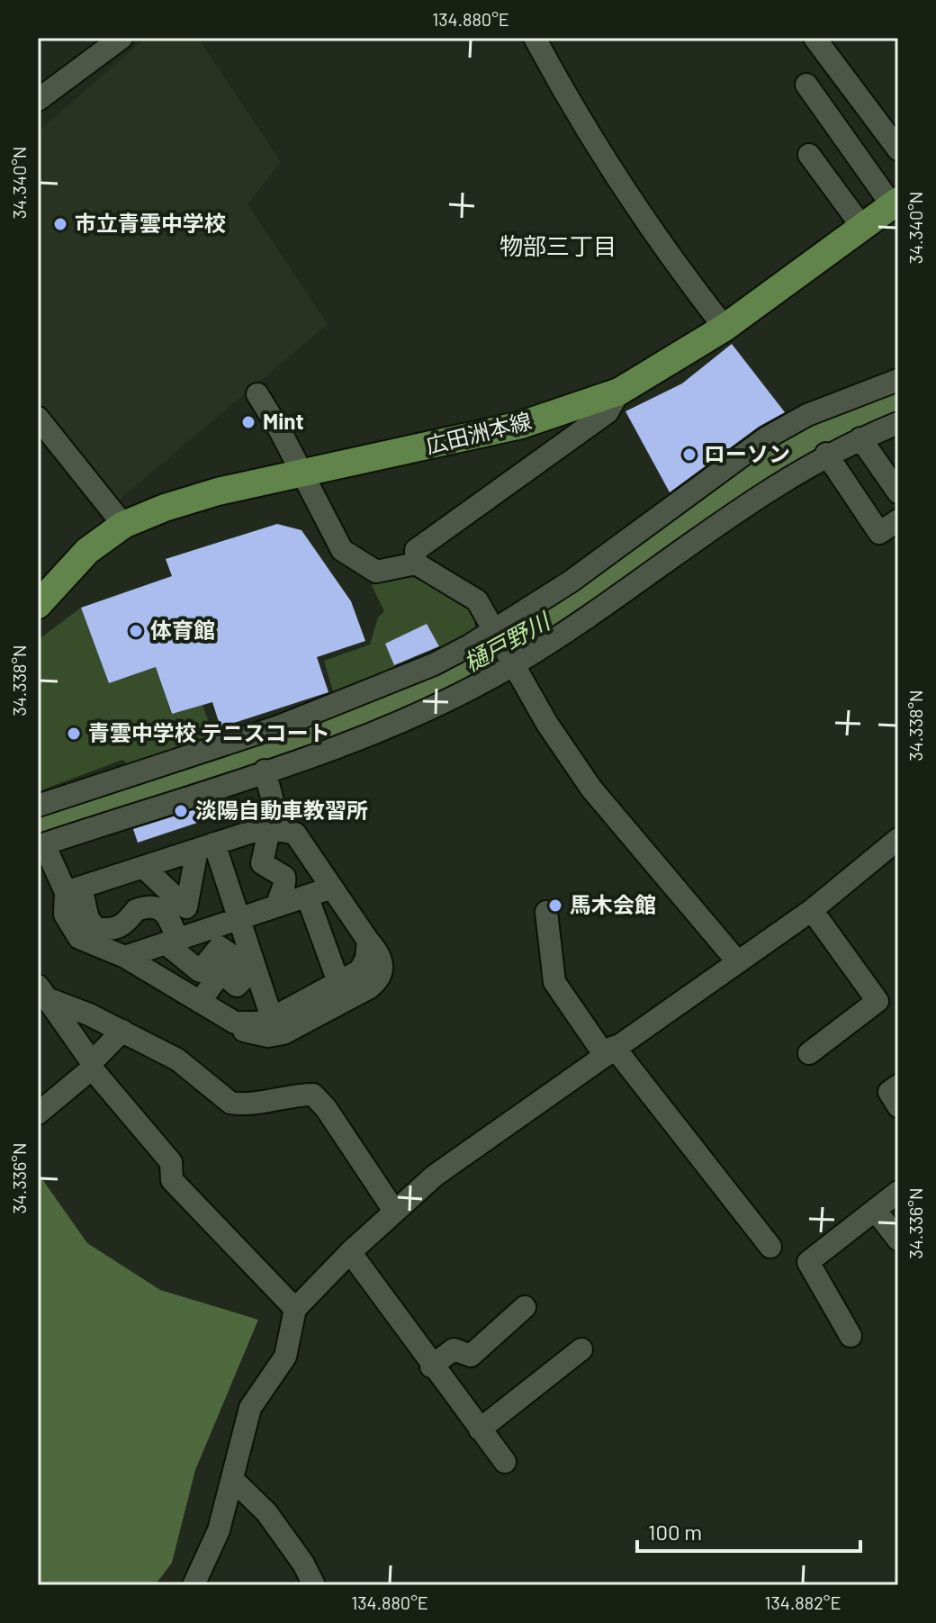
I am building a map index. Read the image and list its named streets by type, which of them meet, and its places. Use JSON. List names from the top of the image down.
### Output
{
  "streets": {
    "main road": ["広田洲本線"]
  },
  "districts": ["物部三丁目"],
  "water": ["樋戸野川"],
  "places": [
    "市立青雲中学校",
    "Mint",
    "ローソン",
    "体育館",
    "青雲中学校 テニスコート",
    "淡陽自動車教習所",
    "馬木会館"
  ],
  "scale_bar": "100 m",
  "coordinates": [
    "134.880°E",
    "34.340°N",
    "34.338°N",
    "34.336°N",
    "134.882°E"
  ]
}
